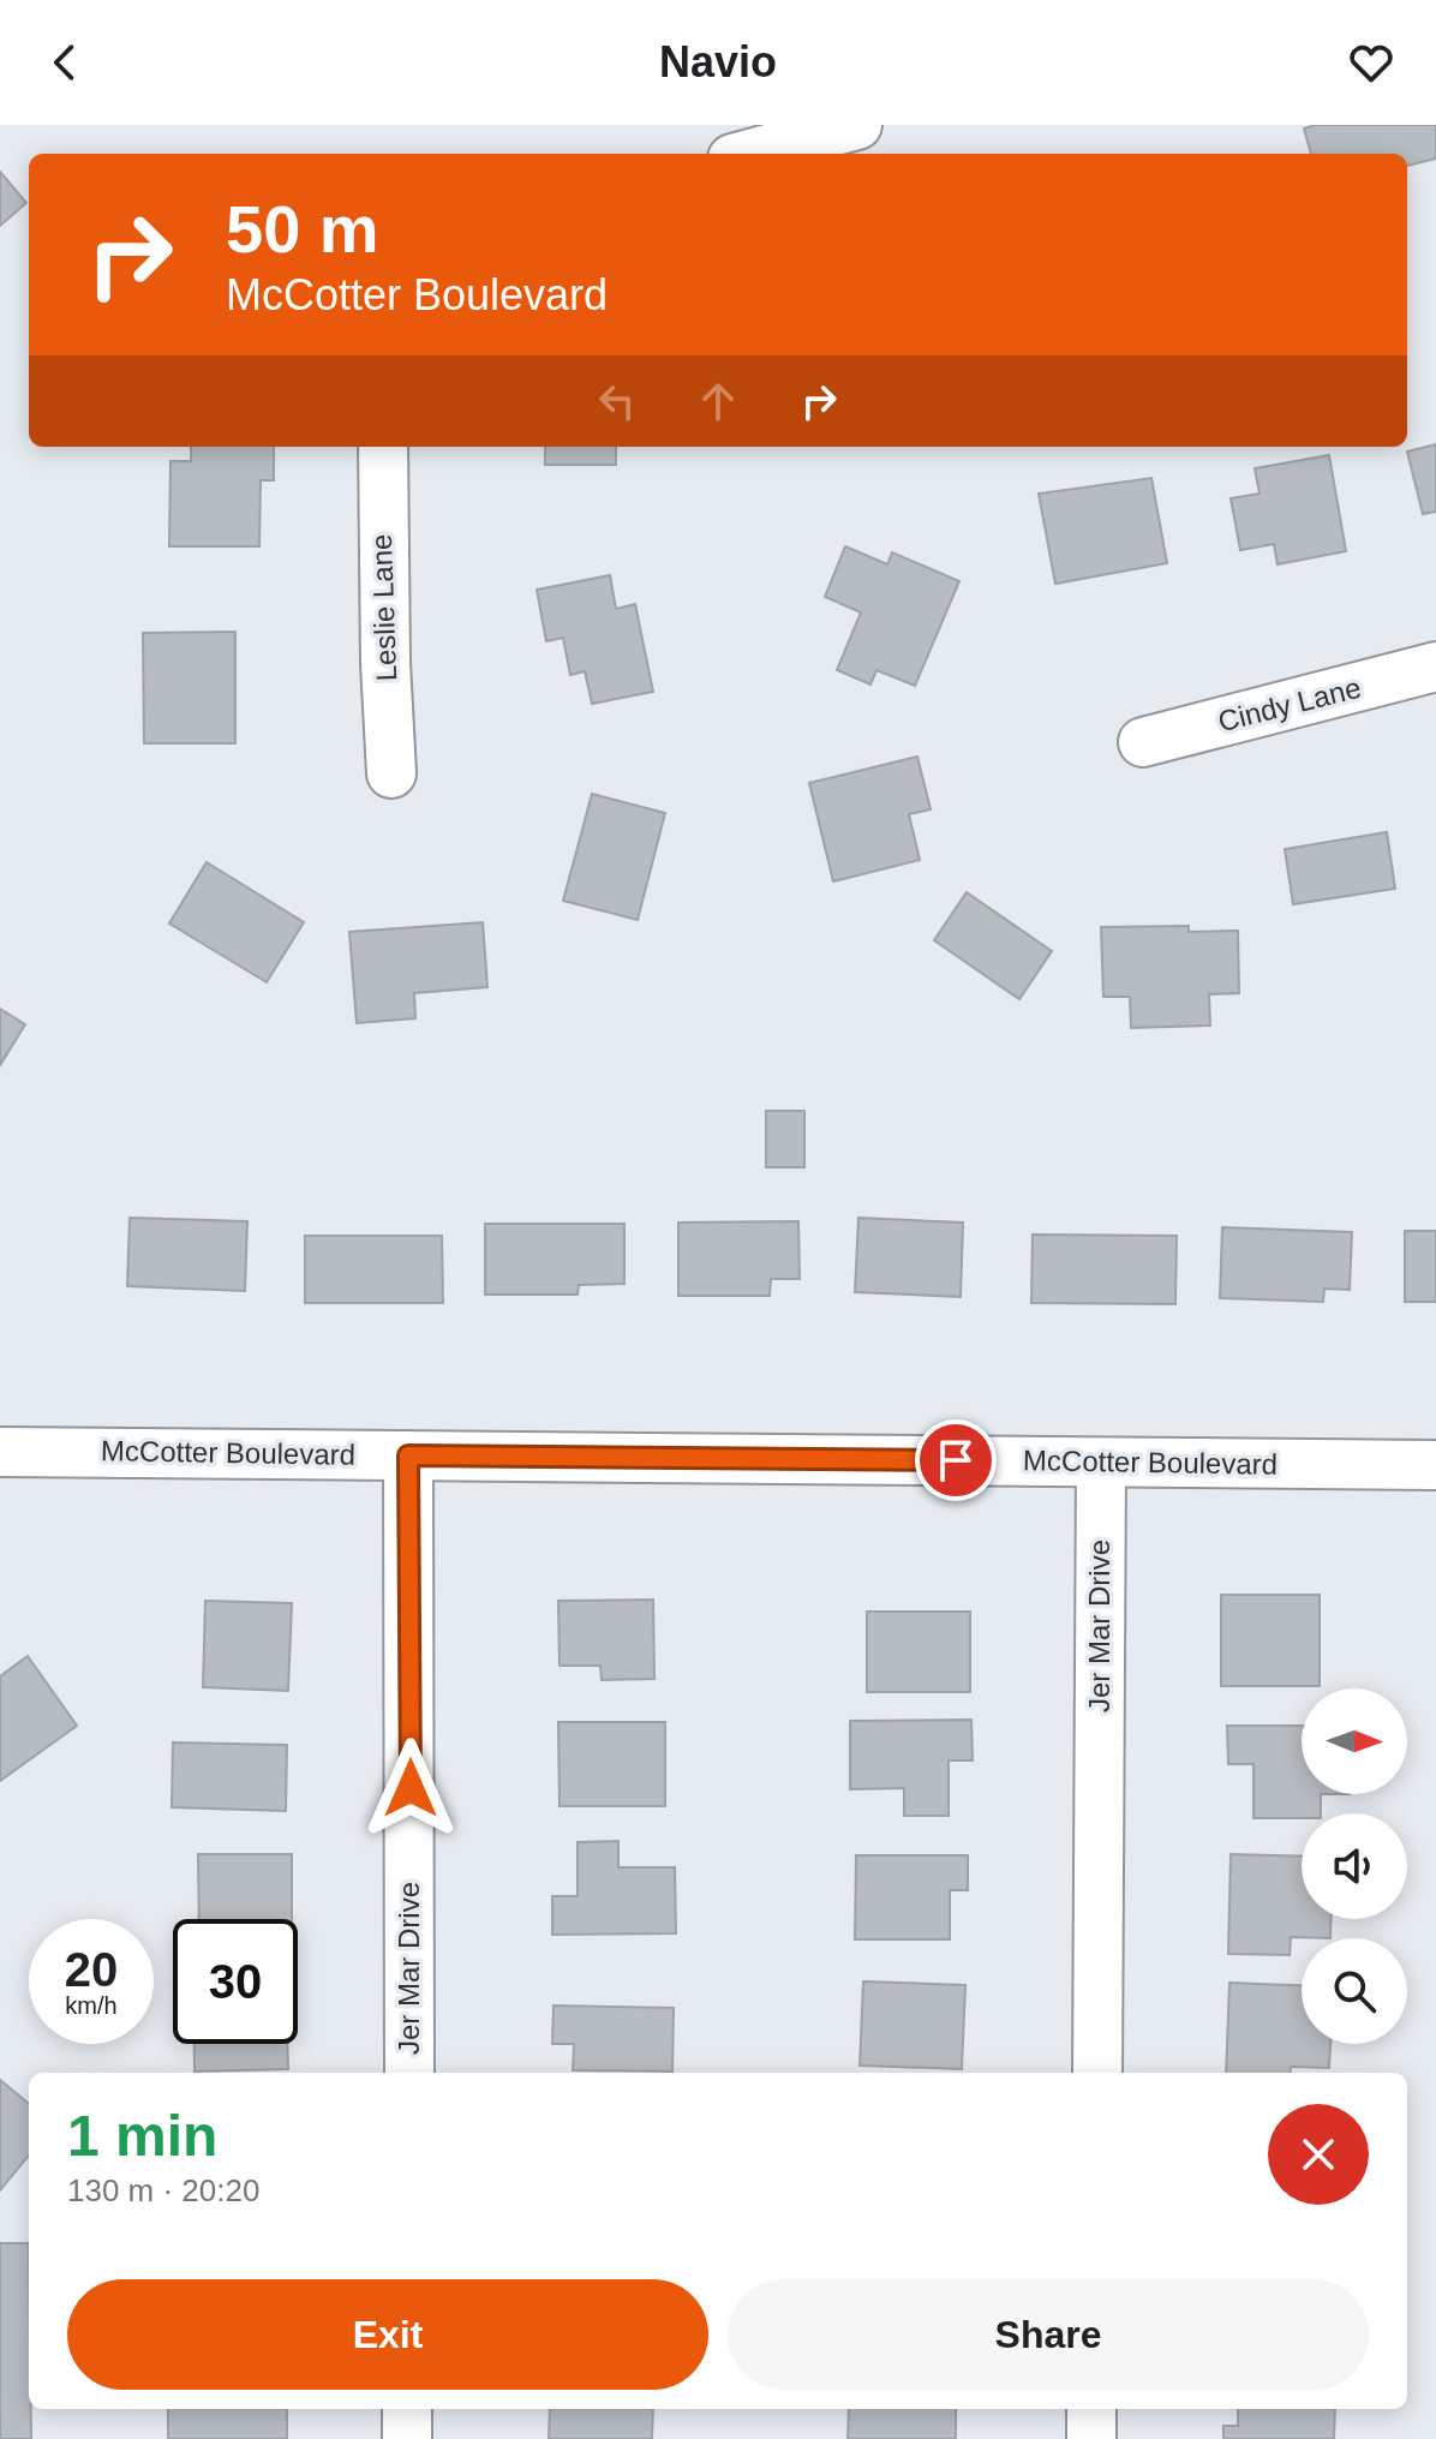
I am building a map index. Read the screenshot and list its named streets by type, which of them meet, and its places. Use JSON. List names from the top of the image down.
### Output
{
  "streets": {
    "street": [
      "Leslie Lane",
      "Cindy Lane",
      "McCotter Boulevard",
      "Jer Mar Drive"
    ]
  },
  "crossings": [
    ["McCotter Boulevard", "Jer Mar Drive"]
  ],
  "north": "right",
  "page": {
    "header": "Navio",
    "turn": ["50 m", "McCotter Boulevard"],
    "speed": "20 km/h",
    "limit": "30",
    "heading": ["1 min", "130 m · 20:20"],
    "buttons": ["Exit", "Share"]
  }
}
